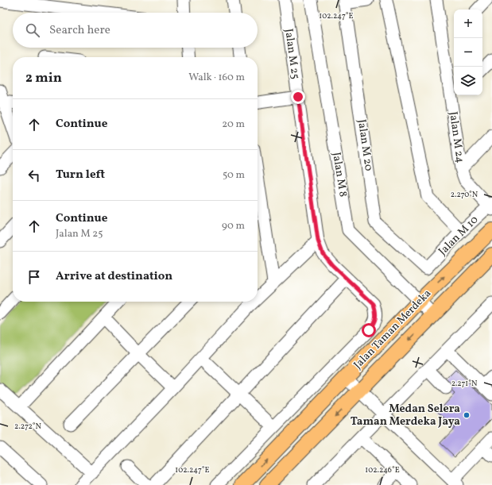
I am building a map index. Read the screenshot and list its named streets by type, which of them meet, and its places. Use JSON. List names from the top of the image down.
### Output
{
  "streets": {
    "main road": ["Jalan Taman Merdeka"],
    "street": [
      "Jalan M 25",
      "Jalan M 24",
      "Jalan M 20",
      "Jalan M 8",
      "Jalan M 10"
    ]
  },
  "crossings": [
    ["Jalan M 20", "Jalan M 10"],
    ["Jalan M 8", "Jalan Taman Merdeka"]
  ],
  "places": ["Medan Selera Taman Merdeka Jaya"],
  "page": {
    "map_buttons": ["+", "−"],
    "search": "Search here",
    "heading": ["2 min", "Walk · 160 m"],
    "list": [
      ["Continue", "20 m"],
      ["Turn left", "50 m"],
      ["Continue", "Jalan M 25", "90 m"],
      "Arrive at destination"
    ]
  },
  "coordinates": [
    "102.247°E",
    "2.270°N",
    "2.271°N",
    "2.272°N",
    "102.246°E"
  ]
}
